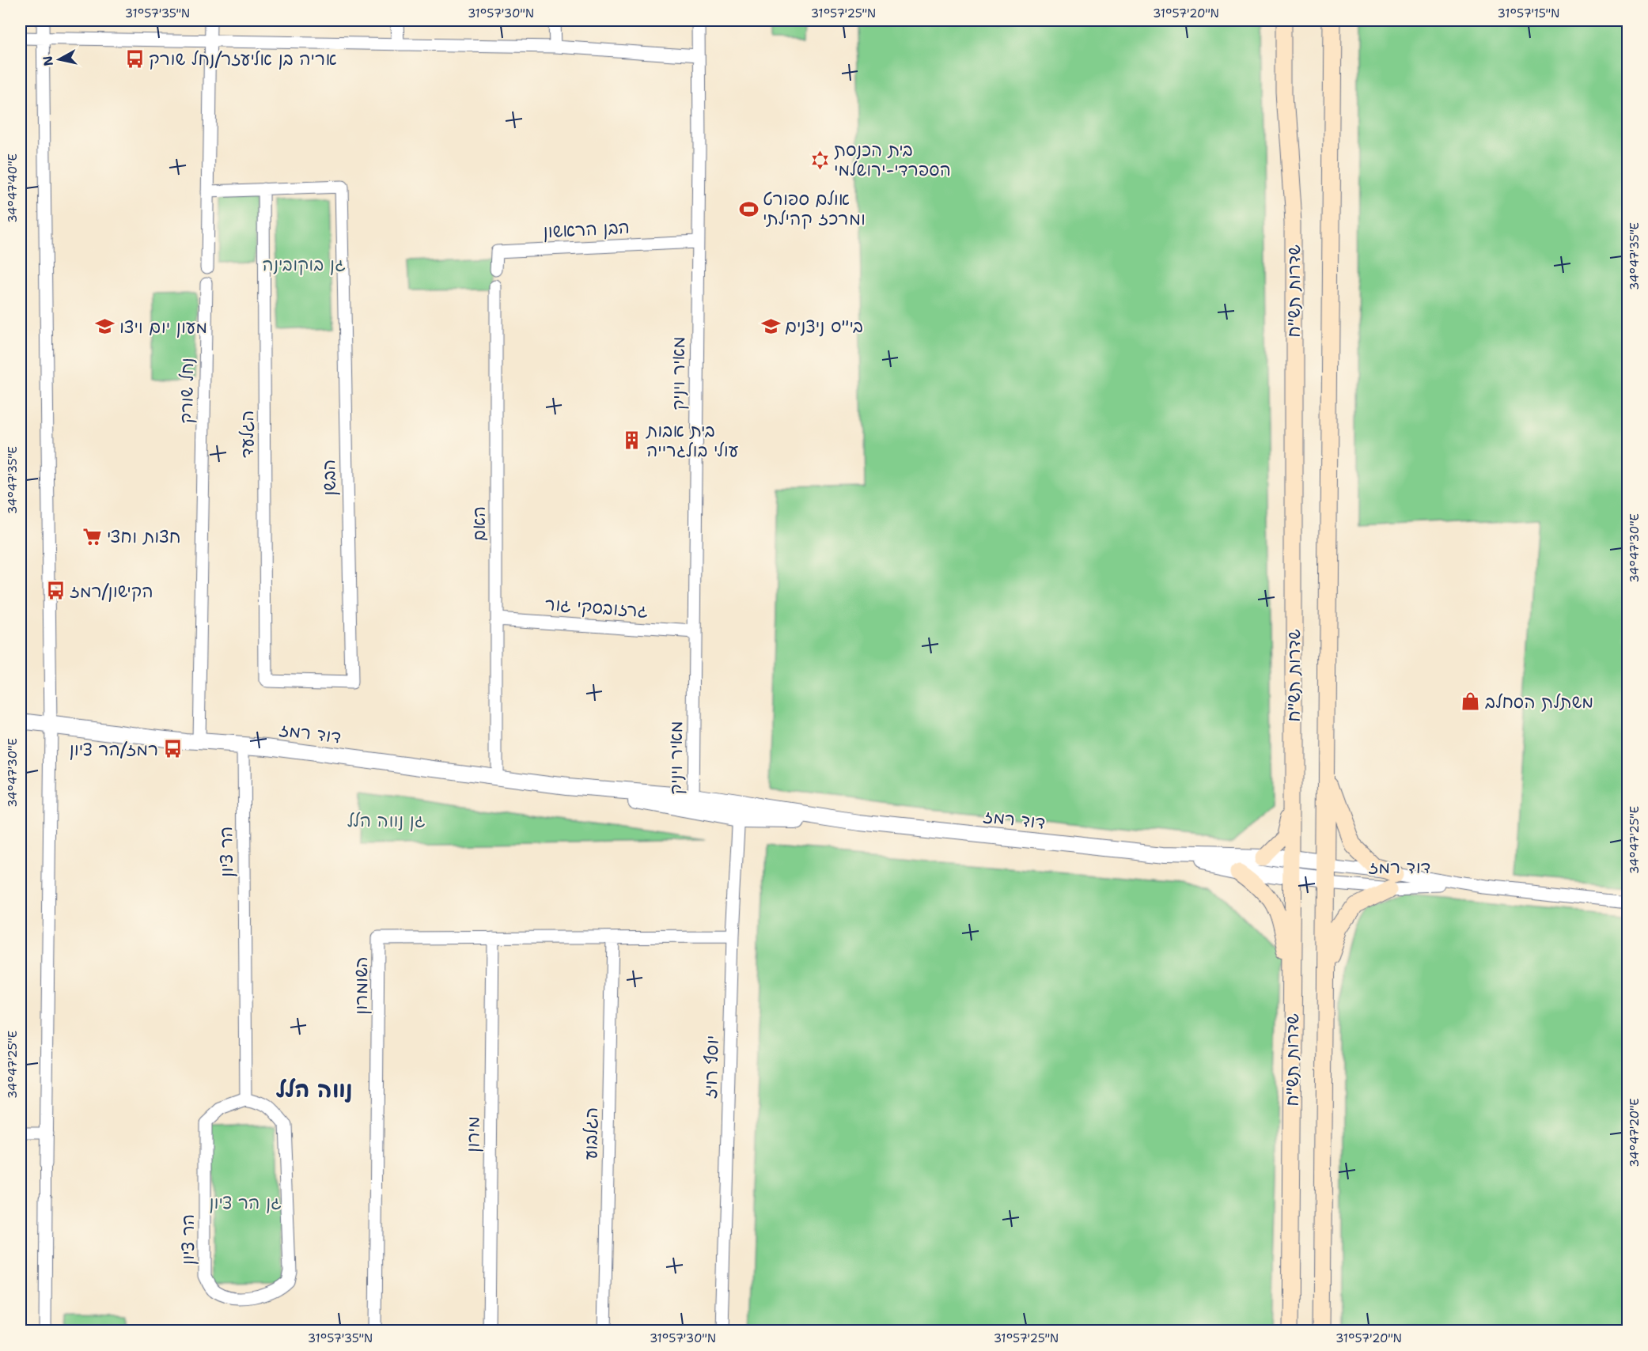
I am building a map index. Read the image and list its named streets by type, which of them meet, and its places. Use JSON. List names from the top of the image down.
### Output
{
  "streets": {
    "main road": ["שדרות תש\"ח"],
    "street": [
      "הבן הראשון",
      "מאיר ויניק",
      "נחל שורק",
      "הגלעד",
      "הבשן",
      "האם",
      "גרזובסקי גור",
      "דוד רמז",
      "הר ציון",
      "השומרון",
      "יוסף רויז",
      "הגלבוע",
      "מירון"
    ]
  },
  "crossings": [
    ["הבן הראשון", "מאיר ויניק"],
    ["הבן הראשון", "האם"],
    ["שדרות תש\"ח", "דוד רמז"],
    ["מאיר ויניק", "גרזובסקי גור"],
    ["מאיר ויניק", "דוד רמז"],
    ["נחל שורק", "דוד רמז"],
    ["הגלעד", "הבשן"],
    ["האם", "גרזובסקי גור"],
    ["האם", "דוד רמז"],
    ["דוד רמז", "הר ציון"],
    ["דוד רמז", "יוסף רויז"],
    ["השומרון", "יוסף רויז"],
    ["השומרון", "הגלבוע"],
    ["השומרון", "מירון"]
  ],
  "districts": ["נווה הלל"],
  "parks": ["גן בוקובינה", "גן נווה הלל", "גן הר ציון"],
  "places": {
    "bus stop": ["אריה בן אליעזר/נחל שורק", "הקישון/רמז", "רמז/הר ציון"],
    "synagogue": ["בית הכנסת הספרדי-ירושלמי"],
    "sports": ["אולם ספורט ומרכז קהילתי"],
    "school or university": ["בי\"ס ניצנים", "מעון יום ויצו"],
    "building": ["בית אבות עולי בולגרייה"],
    "supermarket": ["חצות וחצי"],
    "shop": ["משתלת הסחלב"]
  },
  "north": "left",
  "coordinates": [
    "31°57'35\"N",
    "31°57'30\"N",
    "31°57'25\"N",
    "31°57'20\"N",
    "31°57'15\"N",
    "34°47'40\"E",
    "34°47'35\"E",
    "34°47'30\"E",
    "34°47'25\"E",
    "34°47'20\"E"
  ]
}
